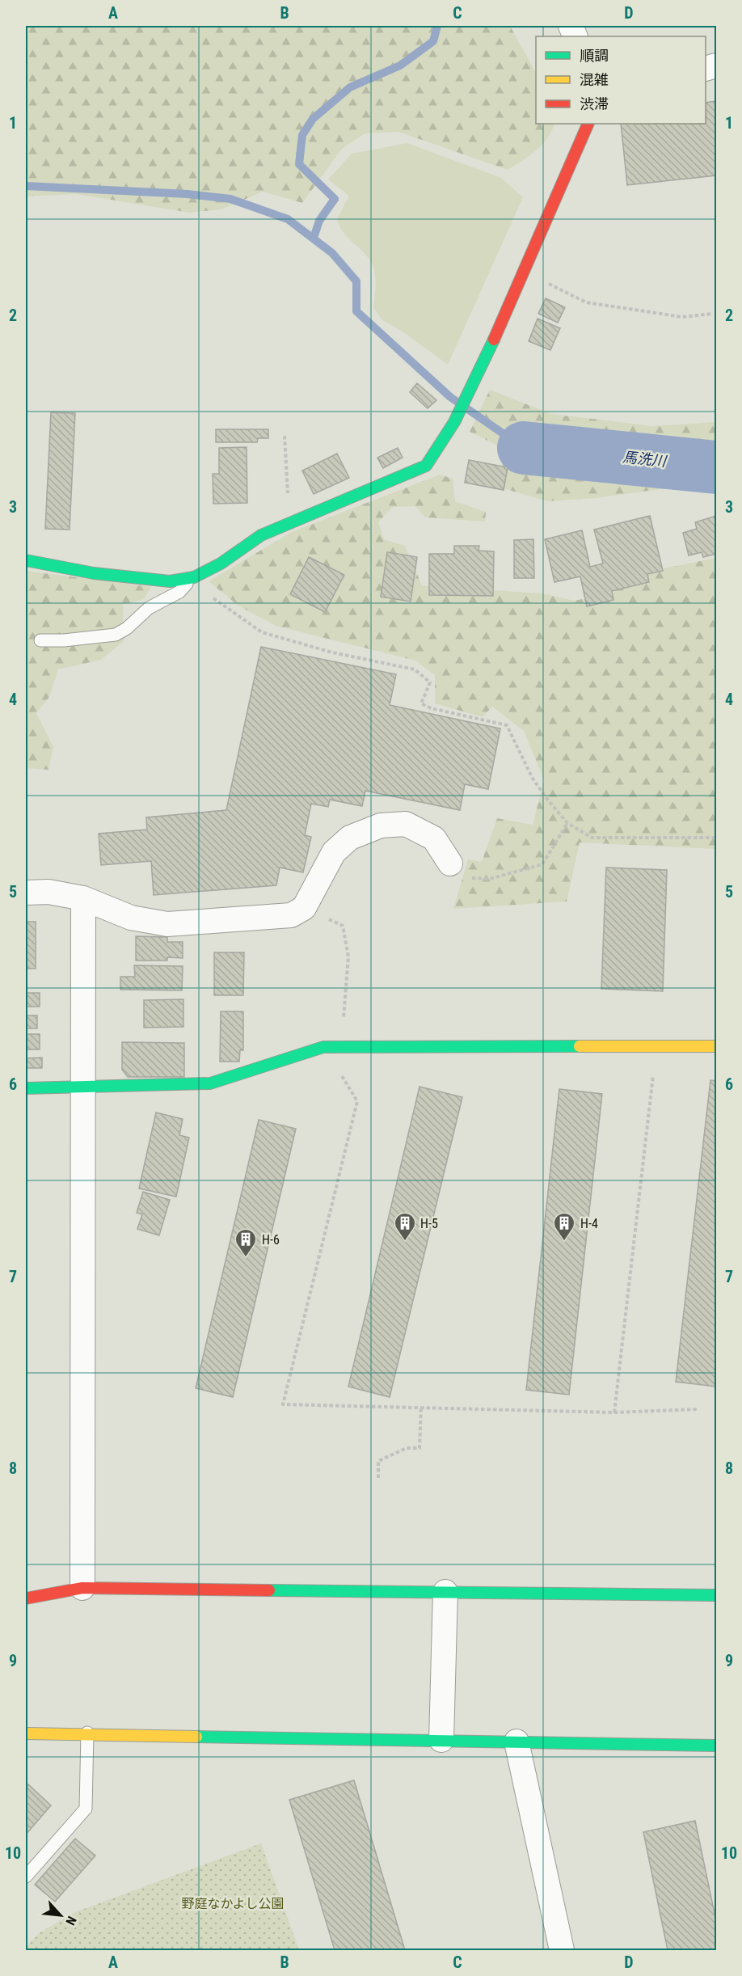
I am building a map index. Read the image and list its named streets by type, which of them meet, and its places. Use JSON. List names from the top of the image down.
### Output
{
  "water": ["馬洗川"],
  "parks": ["野庭なかよし公園"],
  "places": {
    "building": ["H-5", "H-4", "H-6"]
  },
  "legend": ["順調", "混雑", "渋滞"],
  "north": "bottom right",
  "grid": {
    "columns": [
      "A",
      "B",
      "C",
      "D"
    ],
    "rows": [
      "1",
      "2",
      "3",
      "4",
      "5",
      "6",
      "7",
      "8",
      "9",
      "10"
    ]
  }
}
